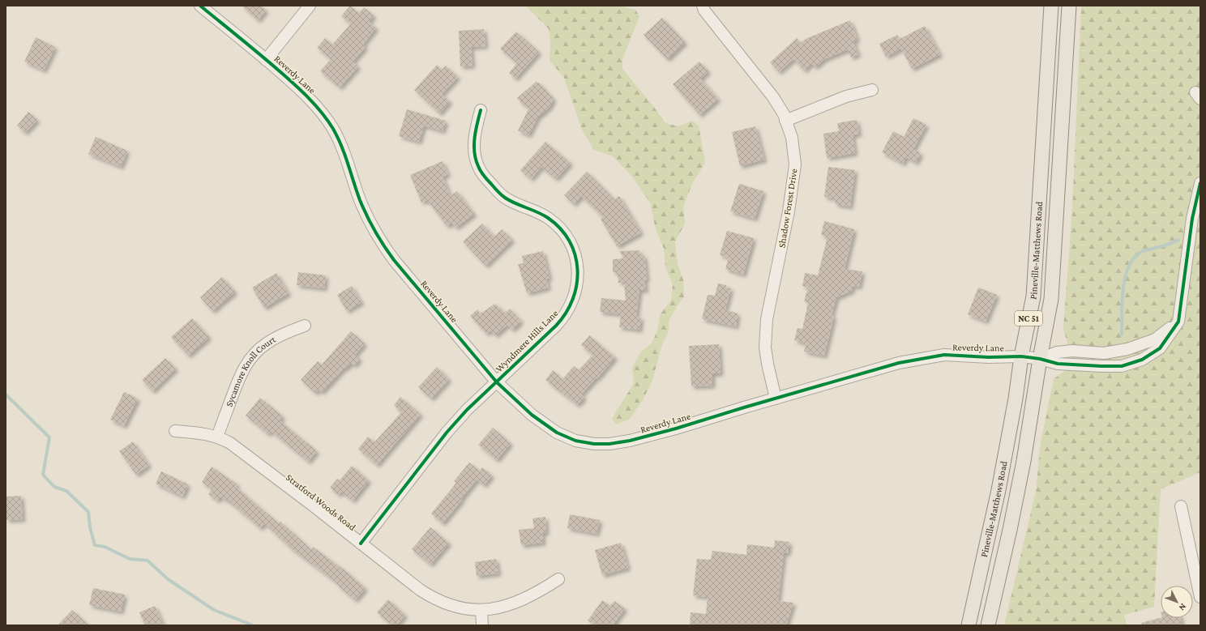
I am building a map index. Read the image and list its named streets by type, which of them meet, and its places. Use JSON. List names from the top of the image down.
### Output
{
  "streets": {
    "main road": ["Pineville-Matthews Road", "NC 51"],
    "street": [
      "Reverdy Lane",
      "Shadow Forest Drive",
      "Wyndmere Hills Lane",
      "Sycamore Knoll Court",
      "Stratford Woods Road"
    ]
  },
  "crossings": [
    ["Reverdy Lane", "Shadow Forest Drive"],
    ["Reverdy Lane", "Pineville-Matthews Road"],
    ["Reverdy Lane", "Wyndmere Hills Lane"],
    ["Wyndmere Hills Lane", "Stratford Woods Road"],
    ["Sycamore Knoll Court", "Stratford Woods Road"]
  ],
  "north": "bottom right"
}
